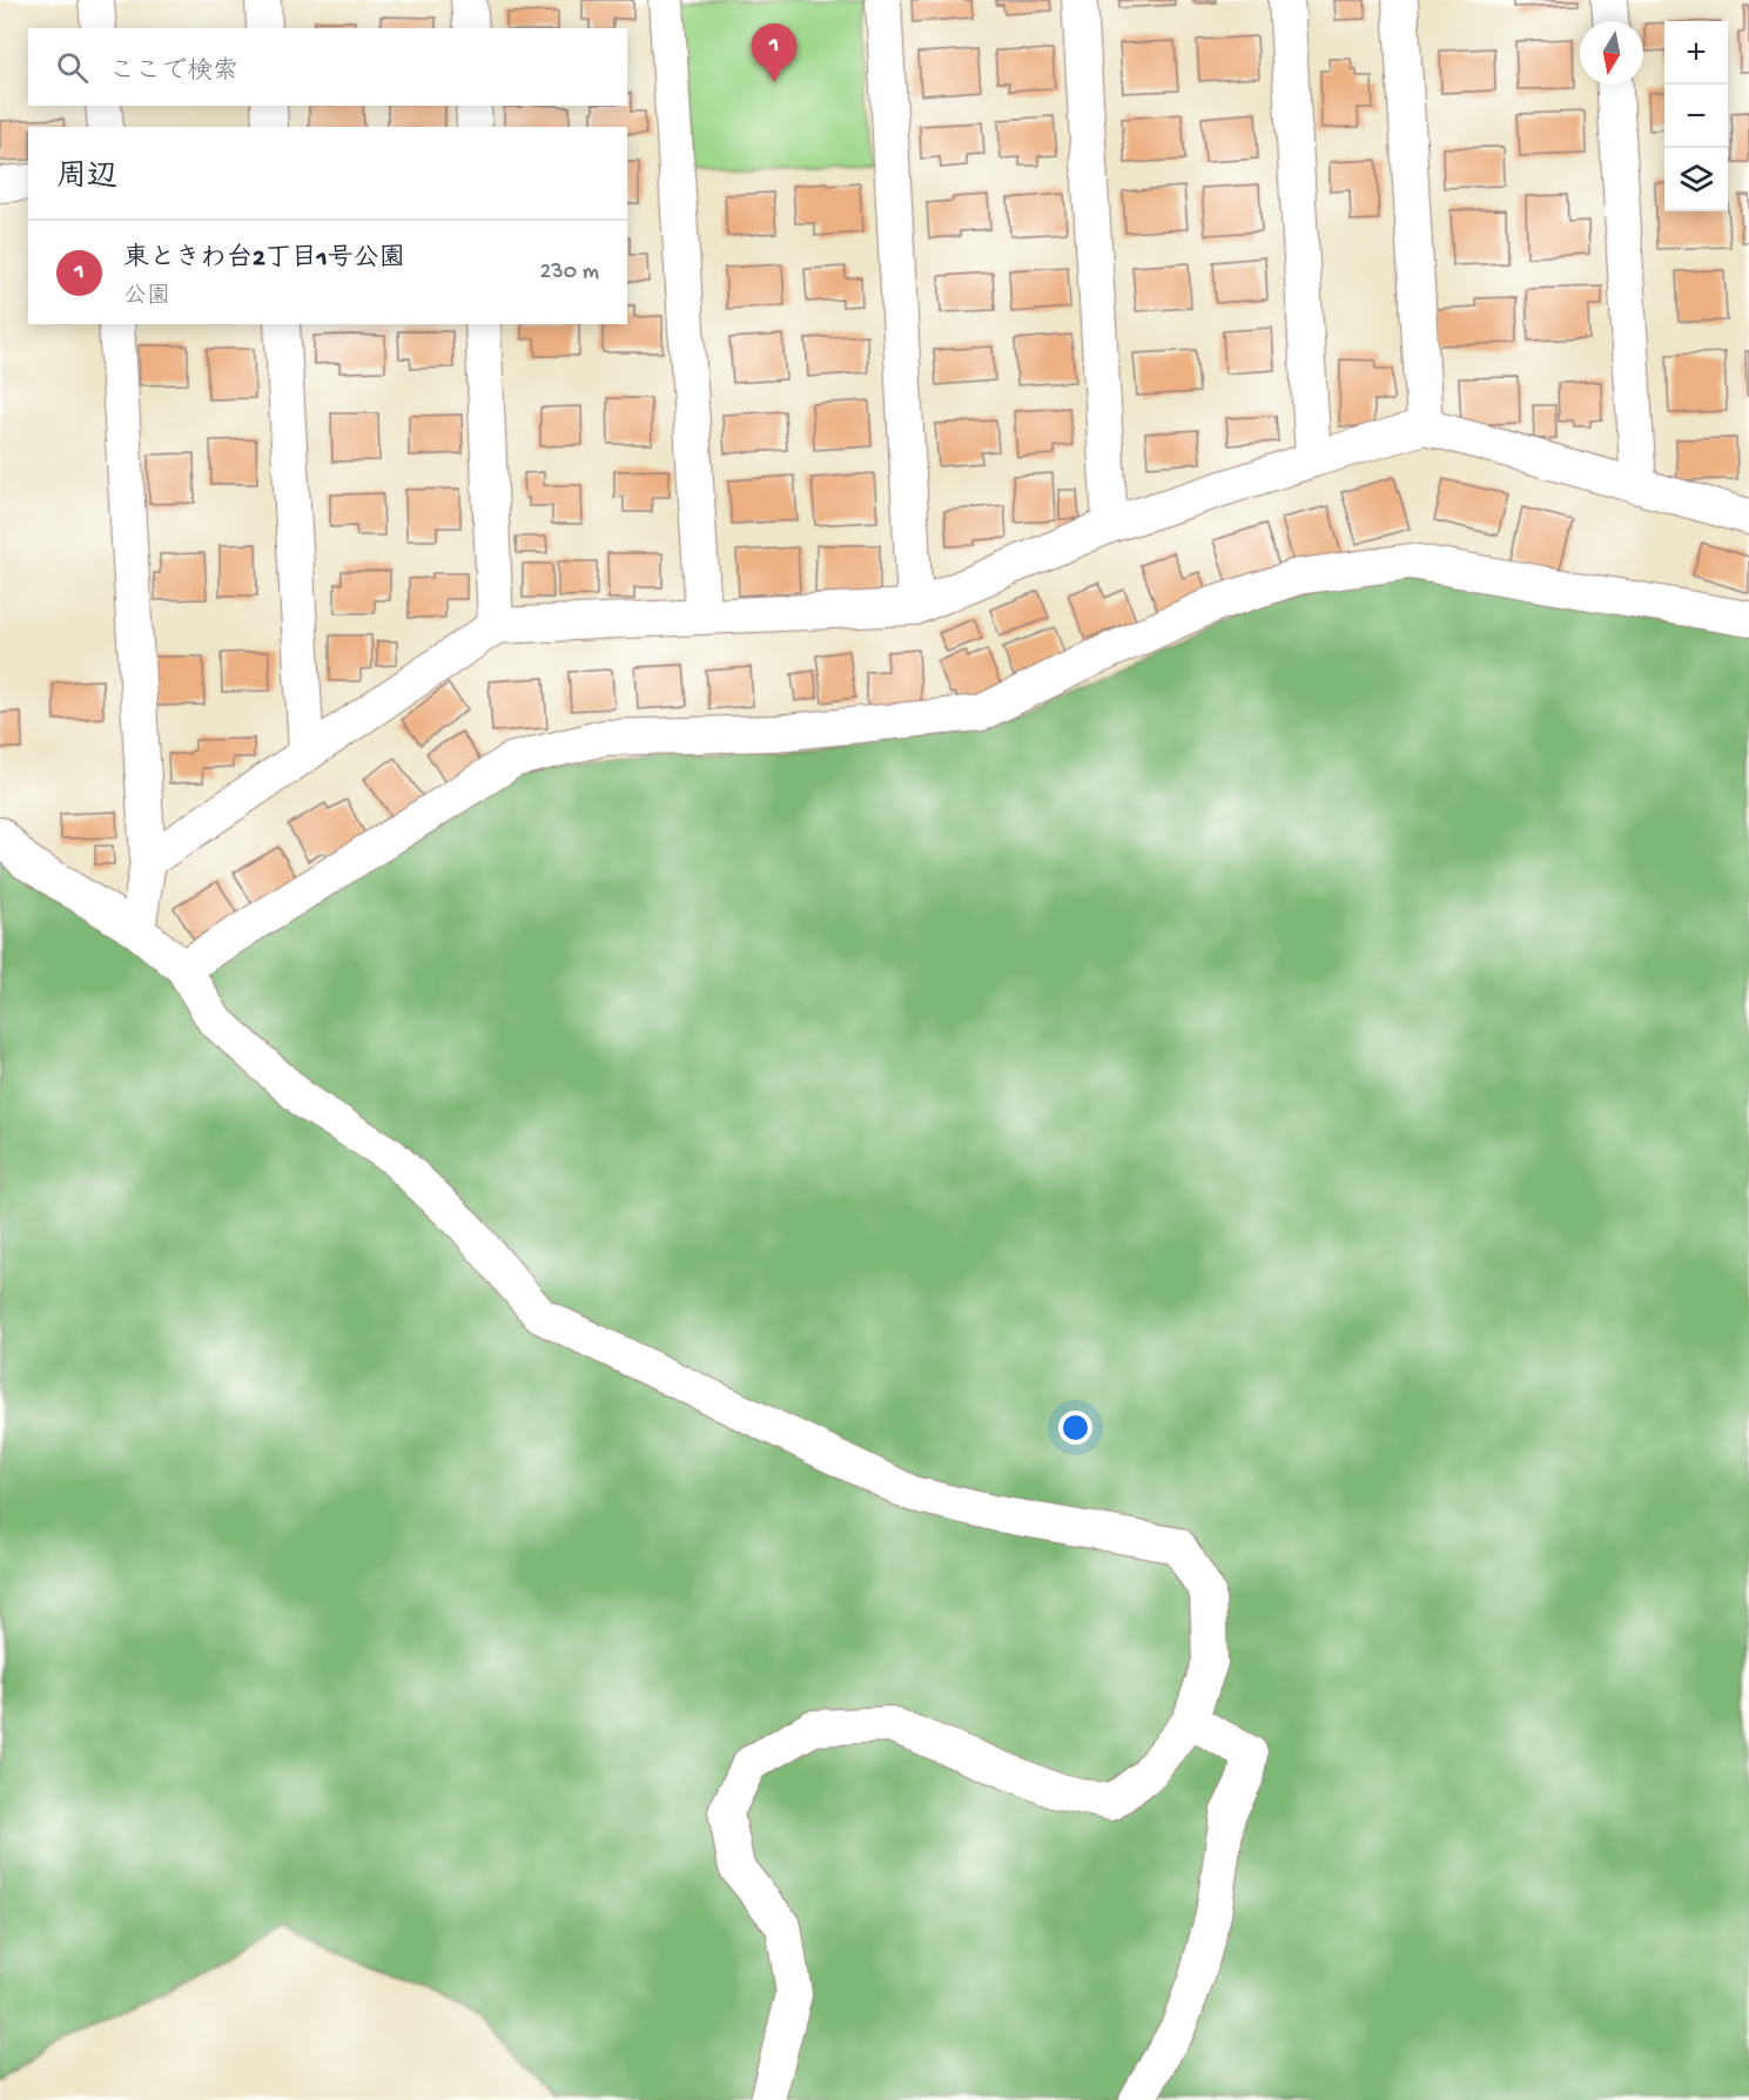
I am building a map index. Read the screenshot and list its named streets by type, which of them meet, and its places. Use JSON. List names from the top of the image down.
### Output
{
  "north": "bottom",
  "page": {
    "map_buttons": ["+", "−"],
    "pins": "1",
    "search": "ここで検索",
    "heading": "周辺",
    "list": [
      {
        "mark": "1",
        "name": "東ときわ台2丁目1号公園",
        "note": "公園",
        "value": "230 m"
      }
    ]
  }
}
